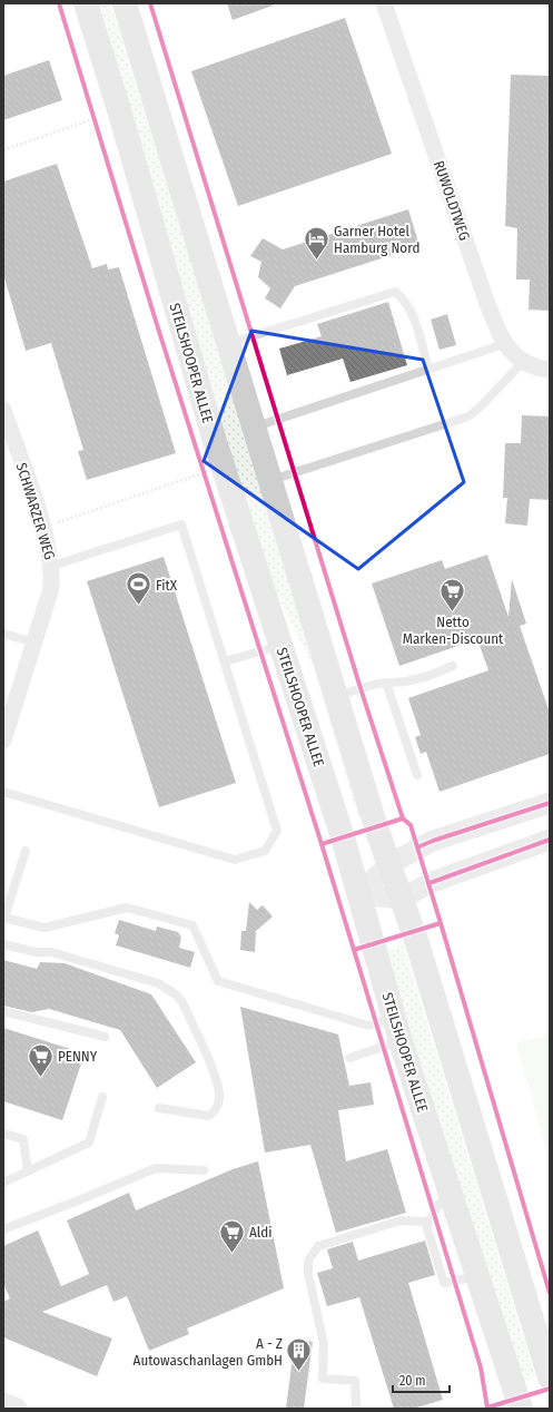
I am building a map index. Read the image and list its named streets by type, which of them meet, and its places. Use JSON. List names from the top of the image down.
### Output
{
  "streets": {
    "main road": ["STEILSHOOPER ALLEE"],
    "street": ["RUWOLDTWEG", "SCHWARZER WEG"]
  },
  "places": {
    "hotel": ["Garner Hotel Hamburg Nord"],
    "sports": ["FitX"],
    "supermarket": ["Netto Marken-Discount", "PENNY", "Aldi"],
    "building": ["A - Z Autowaschanlagen GmbH"]
  },
  "scale_bar": "20 m"
}
